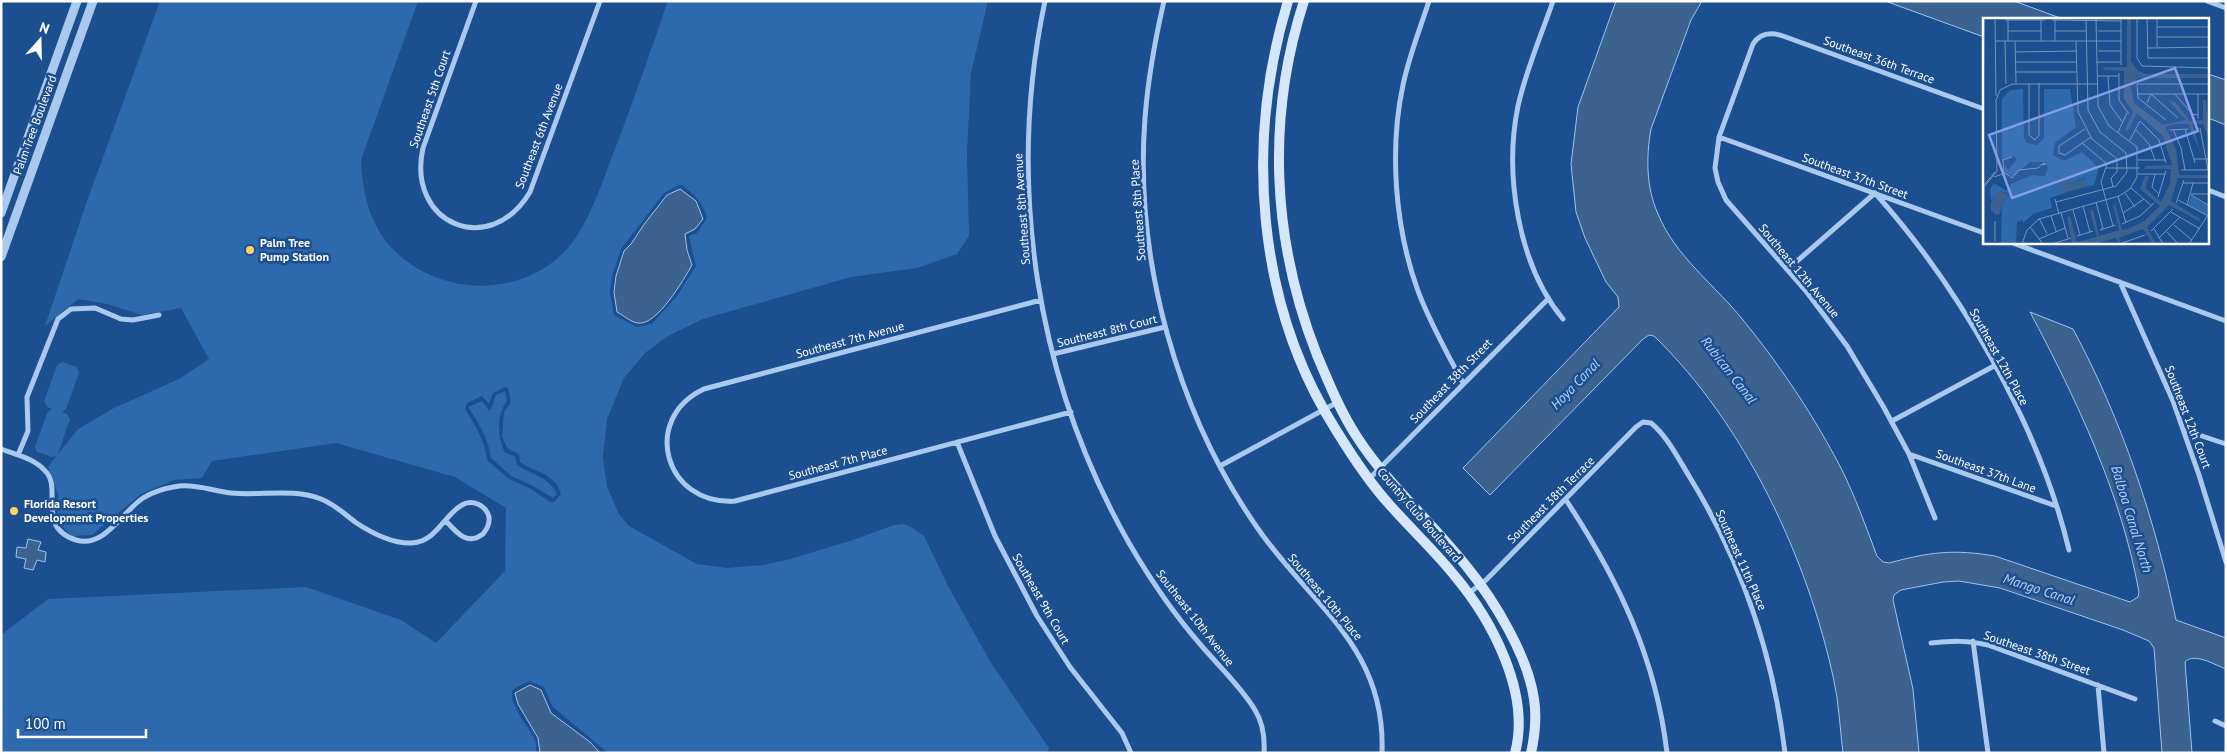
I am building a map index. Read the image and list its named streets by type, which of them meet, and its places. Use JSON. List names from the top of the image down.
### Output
{
  "streets": {
    "main road": ["Country Club Boulevard"],
    "street": [
      "Southeast 36th Terrace",
      "Southeast 5th Court",
      "Palm Tree Boulevard",
      "Southeast 6th Avenue",
      "Southeast 37th Street",
      "Southeast 8th Avenue",
      "Southeast 8th Place",
      "Southeast 12th Avenue",
      "Southeast 8th Court",
      "Southeast 7th Avenue",
      "Southeast 12th Place",
      "Southeast 38th Street",
      "Southeast 12th Court",
      "Southeast 7th Place",
      "Southeast 37th Lane",
      "Southeast 38th Terrace",
      "Southeast 11th Place",
      "Southeast 10th Place",
      "Southeast 9th Court",
      "Southeast 10th Avenue"
    ]
  },
  "crossings": [
    ["Southeast 36th Terrace", "Southeast 12th Avenue"],
    ["Southeast 5th Court", "Southeast 6th Avenue"],
    ["Southeast 37th Street", "Southeast 12th Avenue"],
    ["Southeast 37th Street", "Southeast 12th Place"],
    ["Southeast 8th Avenue", "Southeast 8th Court"],
    ["Southeast 8th Avenue", "Southeast 7th Avenue"],
    ["Southeast 8th Avenue", "Southeast 7th Place"],
    ["Southeast 8th Avenue", "Southeast 10th Avenue"],
    ["Southeast 8th Place", "Southeast 8th Court"],
    ["Southeast 8th Place", "Southeast 10th Place"],
    ["Southeast 12th Avenue", "Southeast 37th Lane"],
    ["Southeast 7th Avenue", "Southeast 7th Place"],
    ["Southeast 12th Place", "Southeast 37th Lane"],
    ["Southeast 38th Street", "Country Club Boulevard"],
    ["Southeast 7th Place", "Southeast 9th Court"],
    ["Southeast 7th Place", "Southeast 10th Avenue"],
    ["Southeast 38th Terrace", "Country Club Boulevard"],
    ["Southeast 38th Terrace", "Southeast 11th Place"]
  ],
  "water": [
    "Rubican Canal",
    "Hoya Canal",
    "Balboa Canal North",
    "Mango Canal"
  ],
  "places": ["Palm Tree Pump Station", "Florida Resort Development Properties"],
  "scale_bar": "100 m",
  "north": "top"
}
